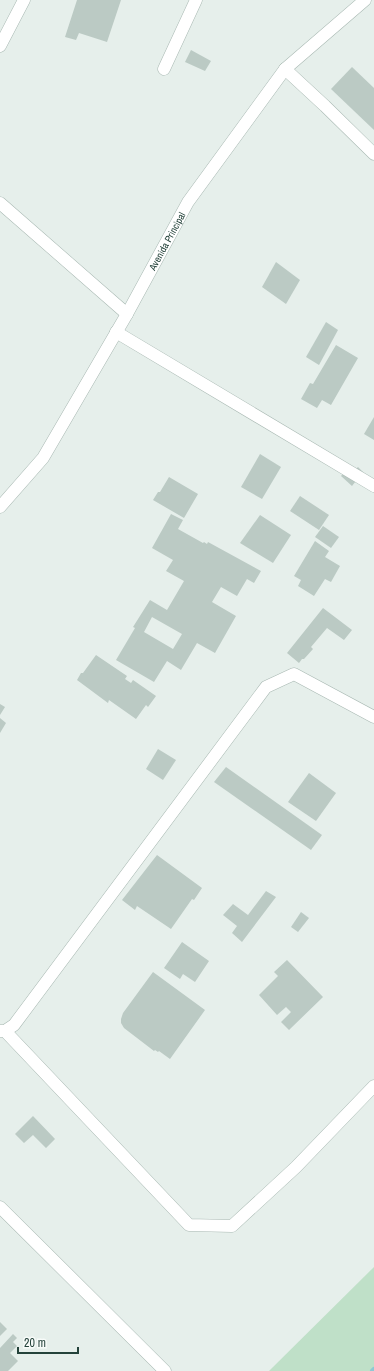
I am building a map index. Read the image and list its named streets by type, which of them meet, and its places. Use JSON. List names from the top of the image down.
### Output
{
  "streets": {
    "street": ["Avenida Principal"]
  },
  "scale_bar": "20 m"
}
